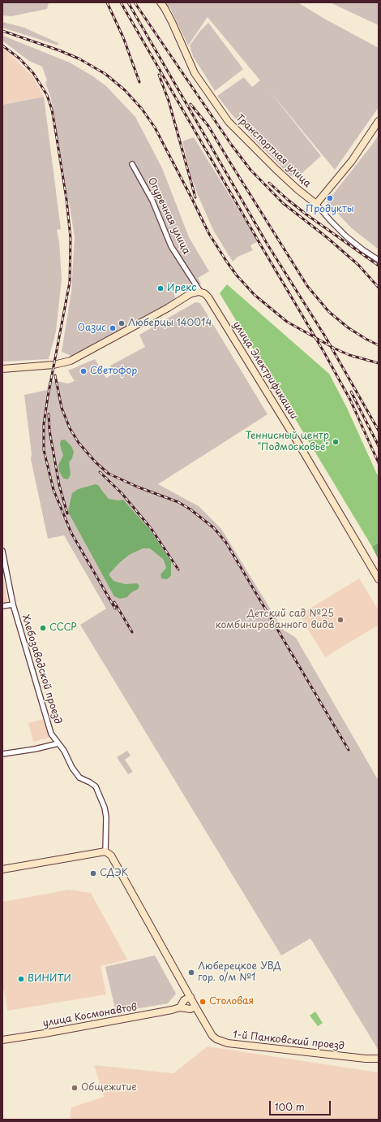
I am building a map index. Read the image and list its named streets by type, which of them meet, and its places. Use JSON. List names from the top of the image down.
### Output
{
  "streets": {
    "street": [
      "Транспортная улица",
      "Огуречная улица",
      "улица Электрификации",
      "Хлебозаводской проезд",
      "улица Космонавтов",
      "1-й Панковский проезд"
    ]
  },
  "crossings": [
    ["Огуречная улица", "улица Электрификации"],
    ["Хлебозаводской проезд", "1-й Панковский проезд"]
  ],
  "places": [
    "Продукты",
    "Ирекс",
    "Люберцы 140014",
    "Оазис",
    "Светофор",
    "Теннисный центр \"Подмосковье\"",
    "Детский сад №25 комбинированного вида",
    "СССР",
    "СДЭК",
    "Люберецкое УВД гор. о/м №1",
    "ВИНИТИ",
    "Столовая",
    "Общежитие"
  ],
  "scale_bar": "100 m"
}
